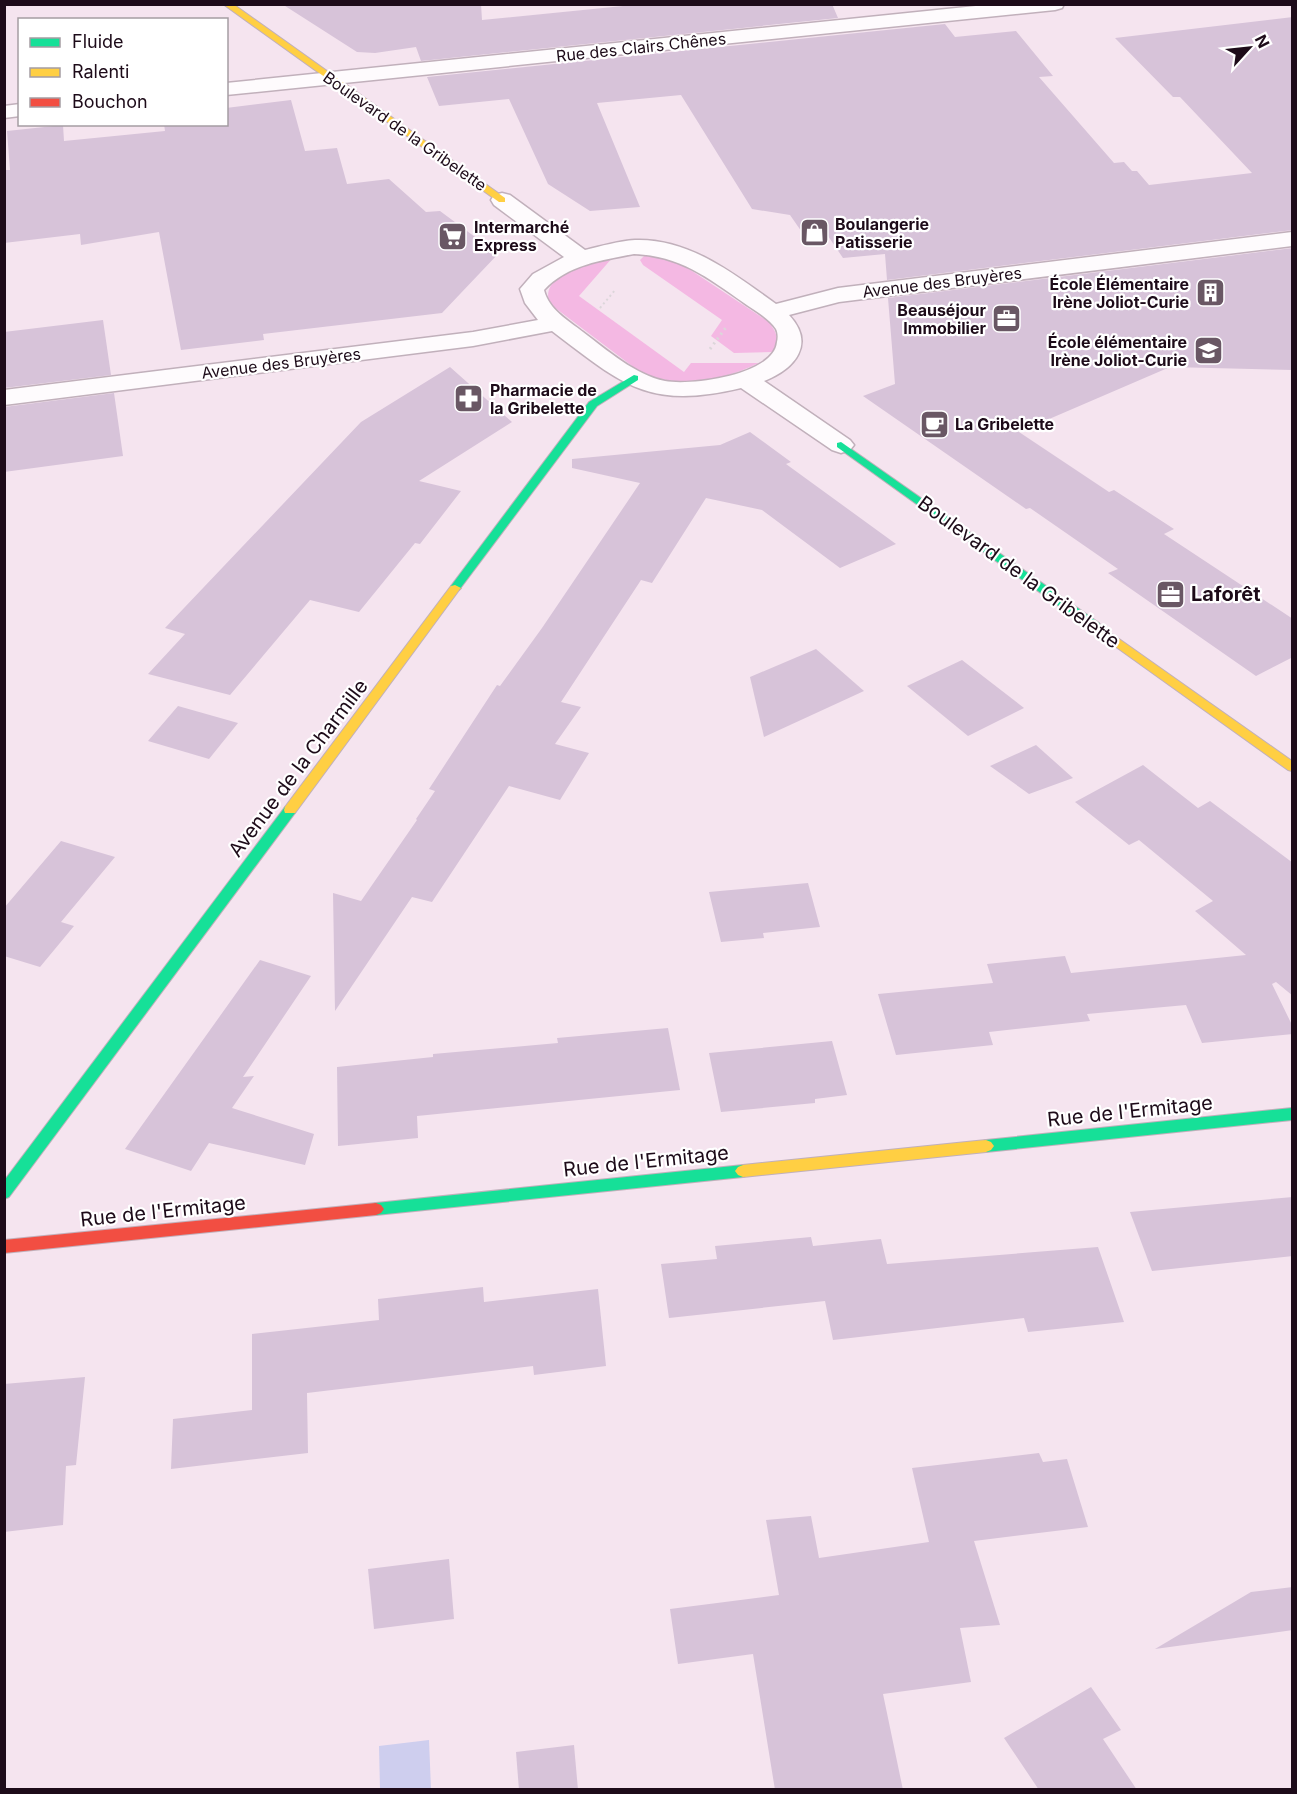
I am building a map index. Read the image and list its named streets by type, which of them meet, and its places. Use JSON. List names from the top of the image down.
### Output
{
  "streets": {
    "street": [
      "Rue des Clairs Chênes",
      "Boulevard de la Gribelette",
      "Avenue des Bruyères",
      "Avenue de la Charmille",
      "Rue de l'Ermitage"
    ]
  },
  "crossings": [
    ["Rue des Clairs Chênes", "Boulevard de la Gribelette"]
  ],
  "places": {
    "shop": ["Boulangerie Patisserie"],
    "supermarket": ["Intermarché Express"],
    "building": ["École Élémentaire Irène Joliot-Curie"],
    "office": ["Beauséjour Immobilier", "Laforêt"],
    "school or university": ["École élémentaire Irène Joliot-Curie"],
    "pharmacy": ["Pharmacie de la Gribelette"],
    "cafe": ["La Gribelette"]
  },
  "legend": ["Fluide", "Ralenti", "Bouchon"],
  "north": "top right"
}
